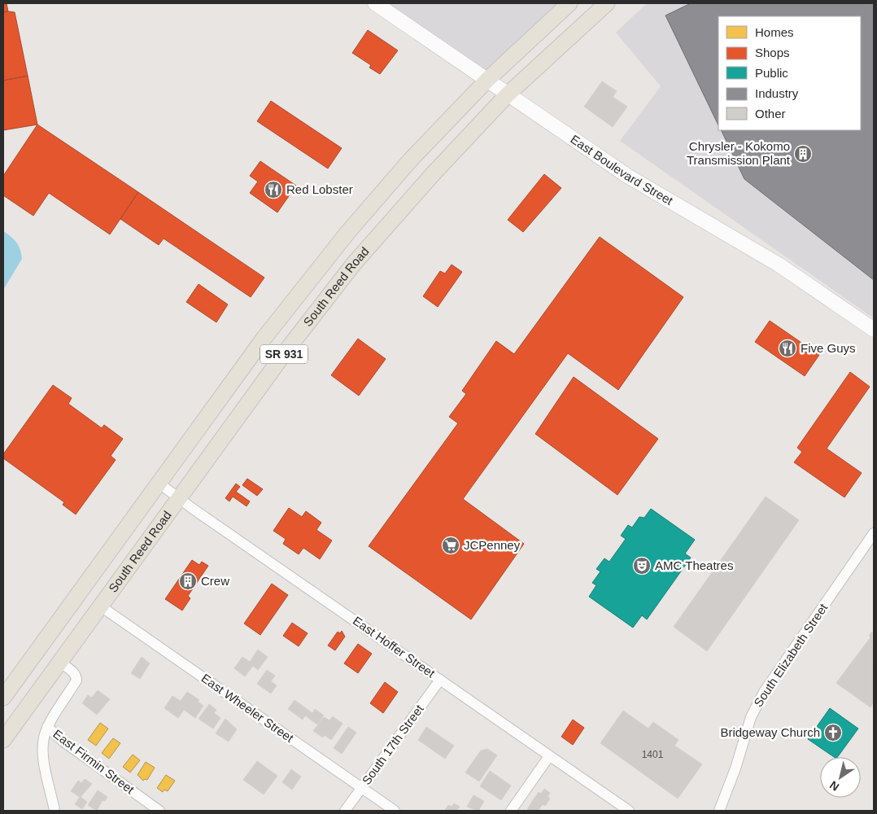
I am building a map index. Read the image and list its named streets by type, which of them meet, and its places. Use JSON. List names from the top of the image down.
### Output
{
  "streets": {
    "main road": ["East Boulevard Street", "South Reed Road", "SR 931"],
    "street": [
      "East Hoffer Street",
      "South Elizabeth Street",
      "East Wheeler Street",
      "South 17th Street",
      "East Firmin Street"
    ]
  },
  "crossings": [
    ["East Boulevard Street", "South Reed Road"],
    ["South Reed Road", "East Hoffer Street"],
    ["South Reed Road", "East Wheeler Street"],
    ["East Hoffer Street", "South 17th Street"],
    ["East Wheeler Street", "South 17th Street"]
  ],
  "places": {
    "building": ["Chrysler - Kokomo Transmission Plant", "Crew"],
    "restaurant": ["Red Lobster", "Five Guys"],
    "supermarket": ["JCPenney"],
    "theatre": ["AMC Theatres"],
    "church": ["Bridgeway Church"]
  },
  "house_numbers": ["1401"],
  "legend": [
    "Homes",
    "Shops",
    "Public",
    "Industry",
    "Other"
  ],
  "north": "bottom left"
}
